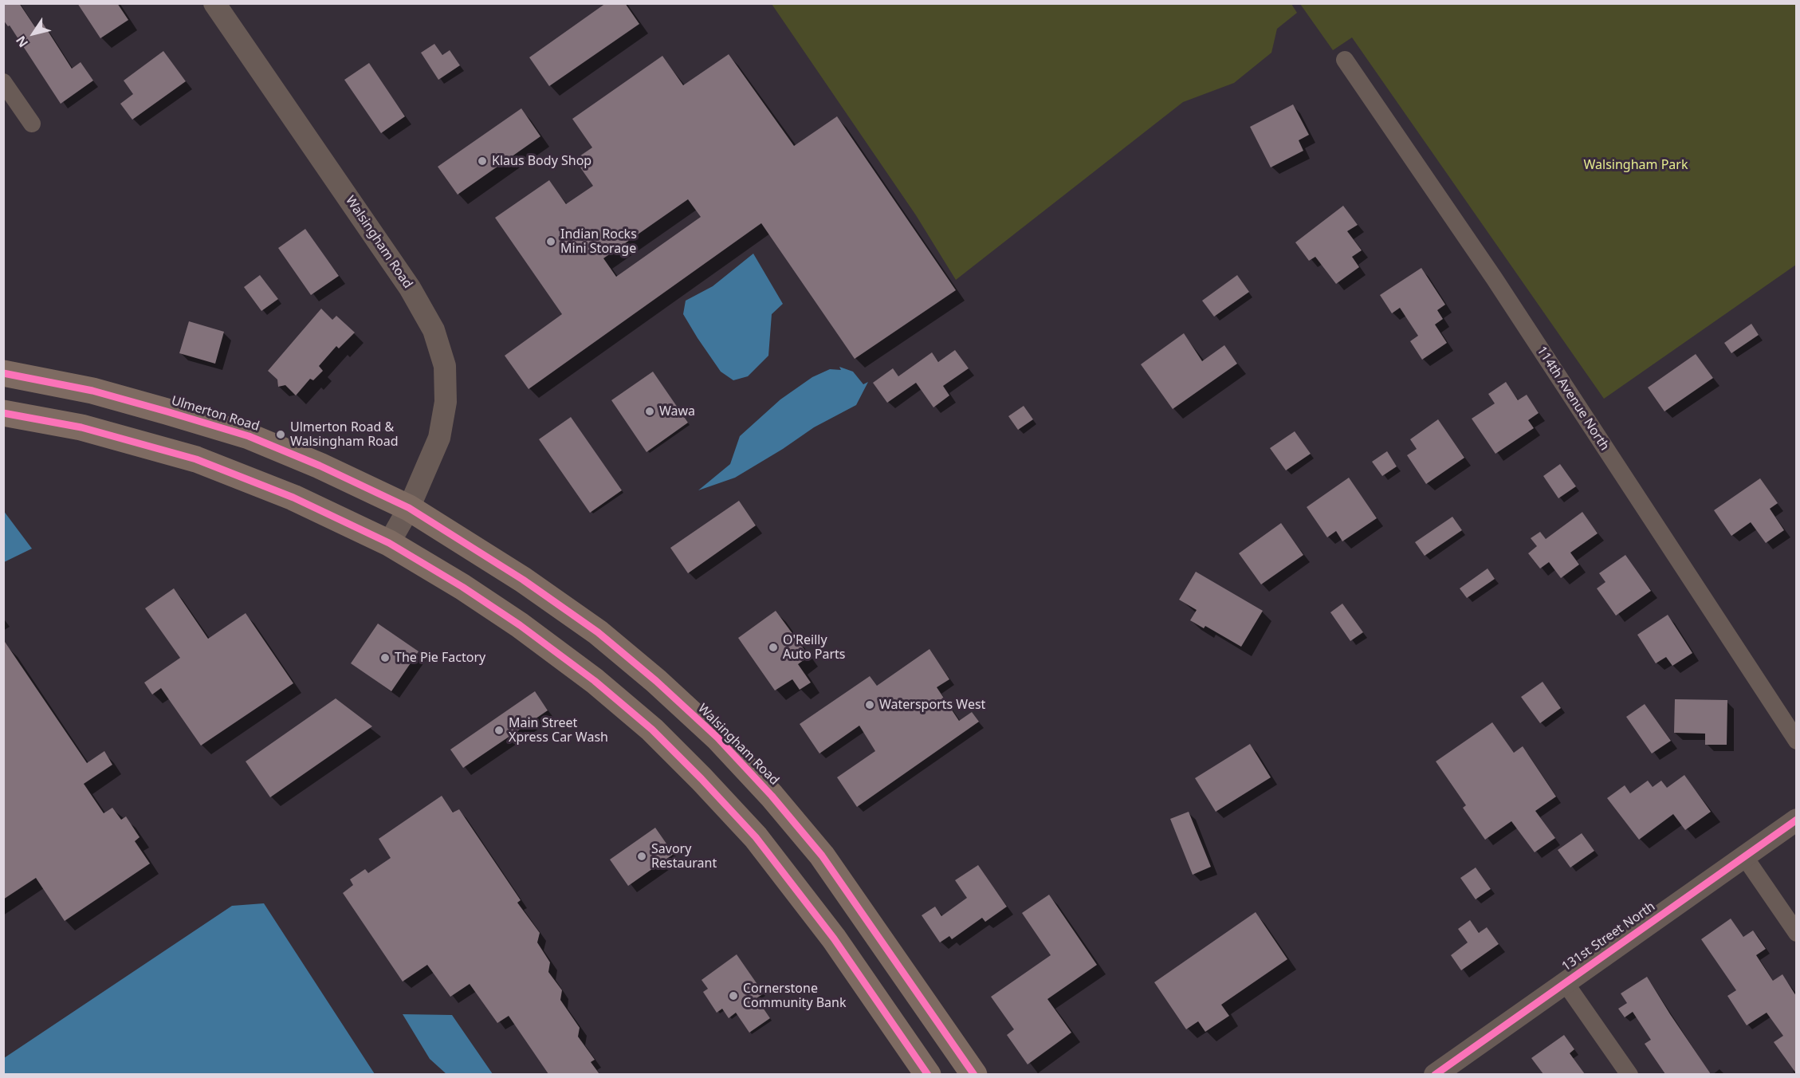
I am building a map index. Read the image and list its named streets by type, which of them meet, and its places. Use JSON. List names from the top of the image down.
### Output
{
  "streets": {
    "main road": ["Walsingham Road", "Ulmerton Road"],
    "street": ["114th Avenue North", "131st Street North"]
  },
  "crossings": [
    ["Walsingham Road", "Ulmerton Road"]
  ],
  "parks": ["Walsingham Park"],
  "places": [
    "Klaus Body Shop",
    "Indian Rocks Mini Storage",
    "Wawa",
    "Ulmerton Road & Walsingham Road",
    "O'Reilly Auto Parts",
    "The Pie Factory",
    "Watersports West",
    "Main Street Xpress Car Wash",
    "Savory Restaurant",
    "Cornerstone Community Bank"
  ],
  "north": "bottom left"
}
